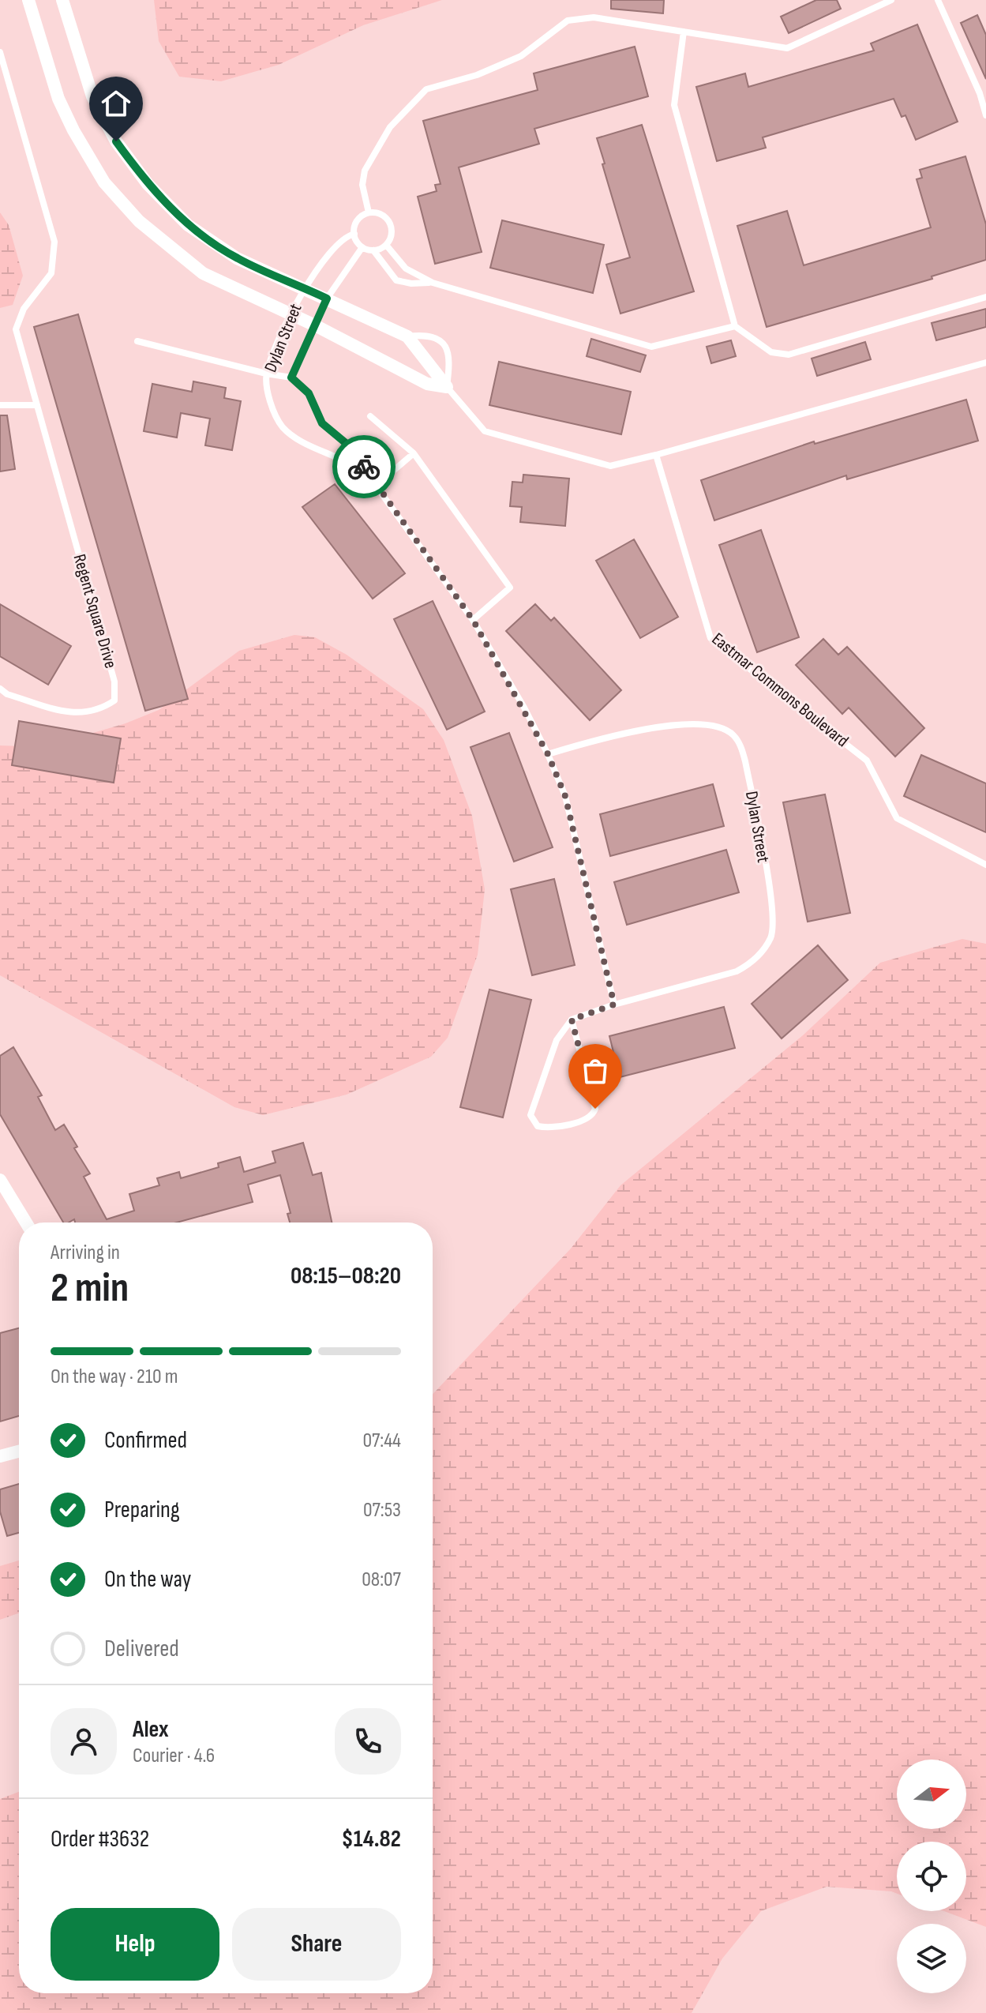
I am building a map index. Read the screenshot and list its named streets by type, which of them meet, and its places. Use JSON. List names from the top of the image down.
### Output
{
  "streets": {
    "lane": ["Dylan Street", "Regent Square Drive", "Eastmar Commons Boulevard"]
  },
  "north": "right",
  "page": {
    "heading": ["2 min", "Arriving in", "08:15–08:20"],
    "panel": [
      "Alex",
      "Courier · 4.6",
      "Order #3632",
      "$14.82"
    ],
    "bar": "On the way · 210 m",
    "list": [
      ["Confirmed", "07:44"],
      ["Preparing", "07:53"],
      ["On the way", "08:07"],
      "Delivered"
    ],
    "buttons": ["Help", "Share"]
  }
}
